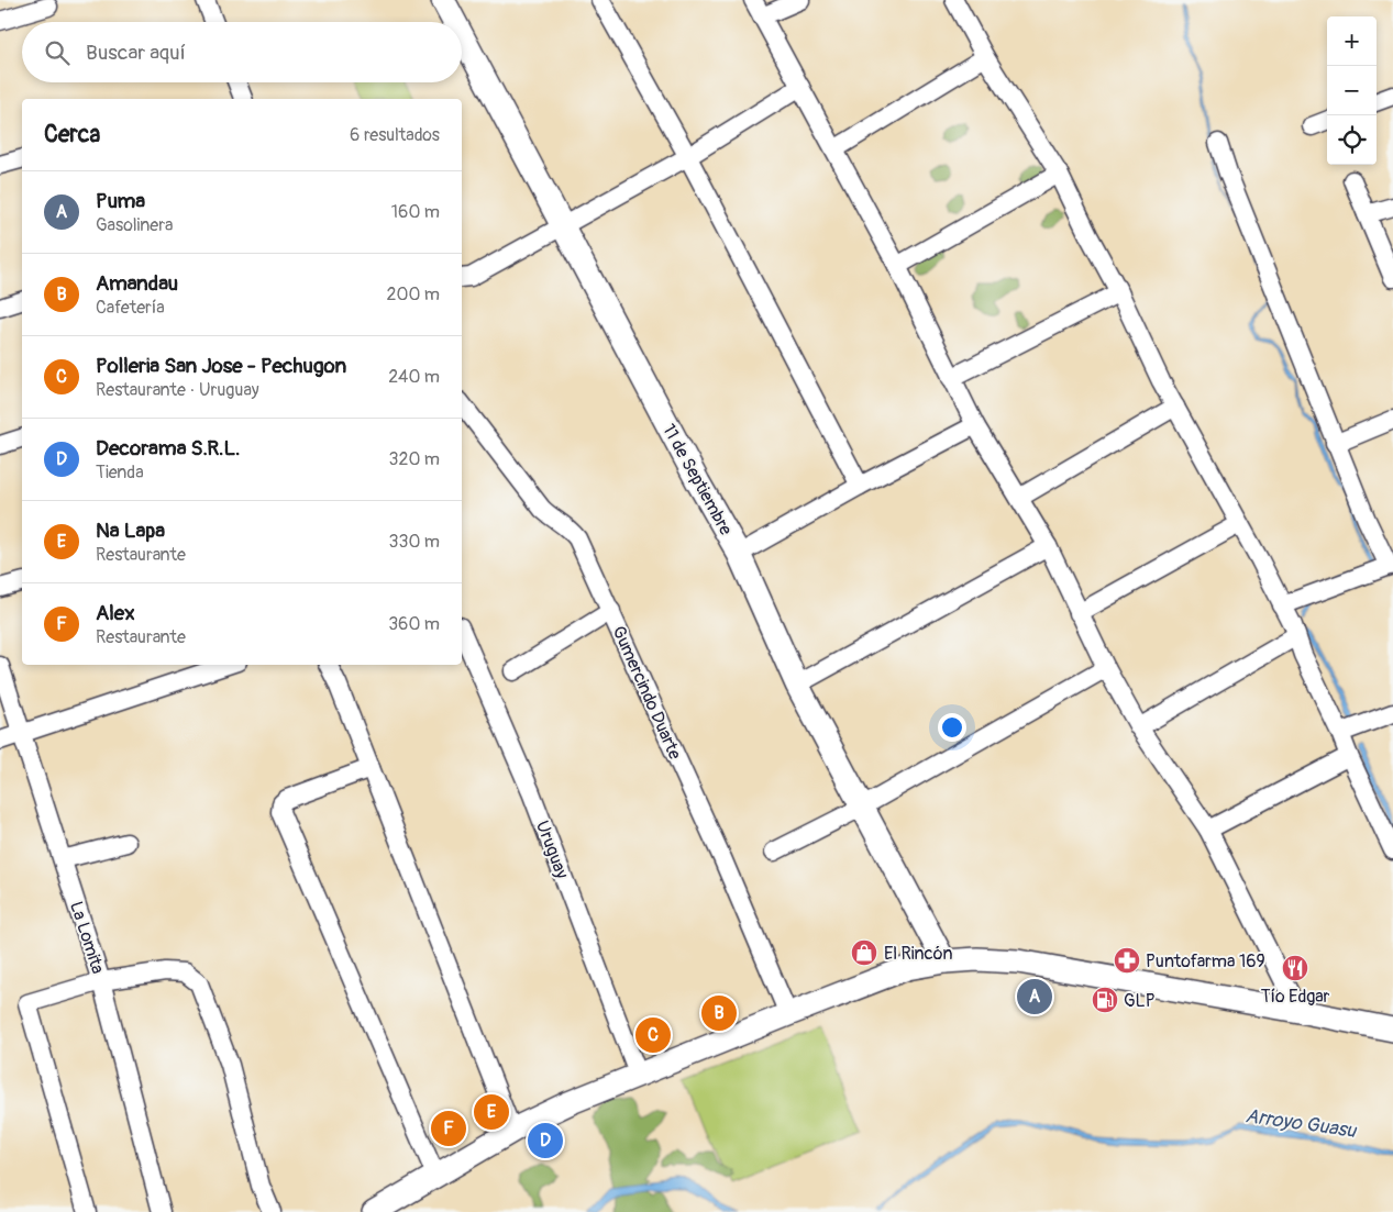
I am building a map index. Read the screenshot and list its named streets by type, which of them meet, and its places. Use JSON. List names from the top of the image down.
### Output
{
  "streets": {
    "main road": ["11 de Septiembre"],
    "street": ["Gumercindo Duarte", "Uruguay", "La Lomita"]
  },
  "water": ["Arroyo Guasu"],
  "places": {
    "shop": ["El Rincón"],
    "pharmacy": ["Puntofarma 169"],
    "restaurant": ["Tío Edgar"],
    "fuel station": ["GLP"]
  },
  "page": {
    "map_buttons": ["+", "−"],
    "search": "Buscar aquí",
    "heading": ["Cerca", "6 resultados"],
    "list": [
      {
        "mark": "A",
        "name": "Puma",
        "note": "Gasolinera",
        "value": "160 m"
      },
      {
        "mark": "B",
        "name": "Amandau",
        "note": "Cafetería",
        "value": "200 m"
      },
      {
        "mark": "C",
        "name": "Polleria San Jose - Pechugon",
        "note": "Restaurante · Uruguay",
        "value": "240 m"
      },
      {
        "mark": "D",
        "name": "Decorama S.R.L.",
        "note": "Tienda",
        "value": "320 m"
      },
      {
        "mark": "E",
        "name": "Na Lapa",
        "note": "Restaurante",
        "value": "330 m"
      },
      {
        "mark": "F",
        "name": "Alex",
        "note": "Restaurante",
        "value": "360 m"
      }
    ],
    "pins": [
      "A",
      "B",
      "C",
      "E",
      "F",
      "D"
    ]
  }
}
